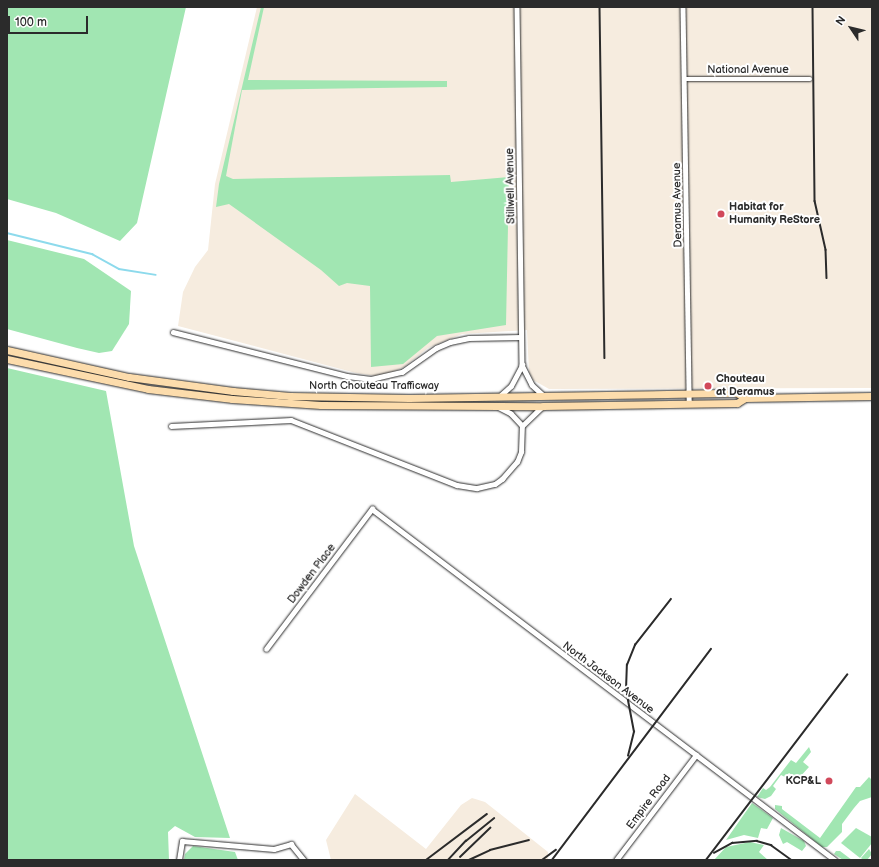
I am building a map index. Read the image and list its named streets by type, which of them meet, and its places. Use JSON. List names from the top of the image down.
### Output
{
  "streets": {
    "main road": ["North Chouteau Trafficway"],
    "street": [
      "National Avenue",
      "Stillwell Avenue",
      "Deramus Avenue",
      "Dowden Place",
      "North Jackson Avenue",
      "Empire Road"
    ]
  },
  "crossings": [
    ["National Avenue", "Deramus Avenue"],
    ["Stillwell Avenue", "North Chouteau Trafficway"],
    ["Deramus Avenue", "North Chouteau Trafficway"],
    ["Dowden Place", "North Jackson Avenue"],
    ["North Jackson Avenue", "Empire Road"]
  ],
  "places": ["Habitat for Humanity ReStore", "Chouteau at Deramus", "KCP&L"],
  "scale_bar": "100 m",
  "north": "top left"
}
